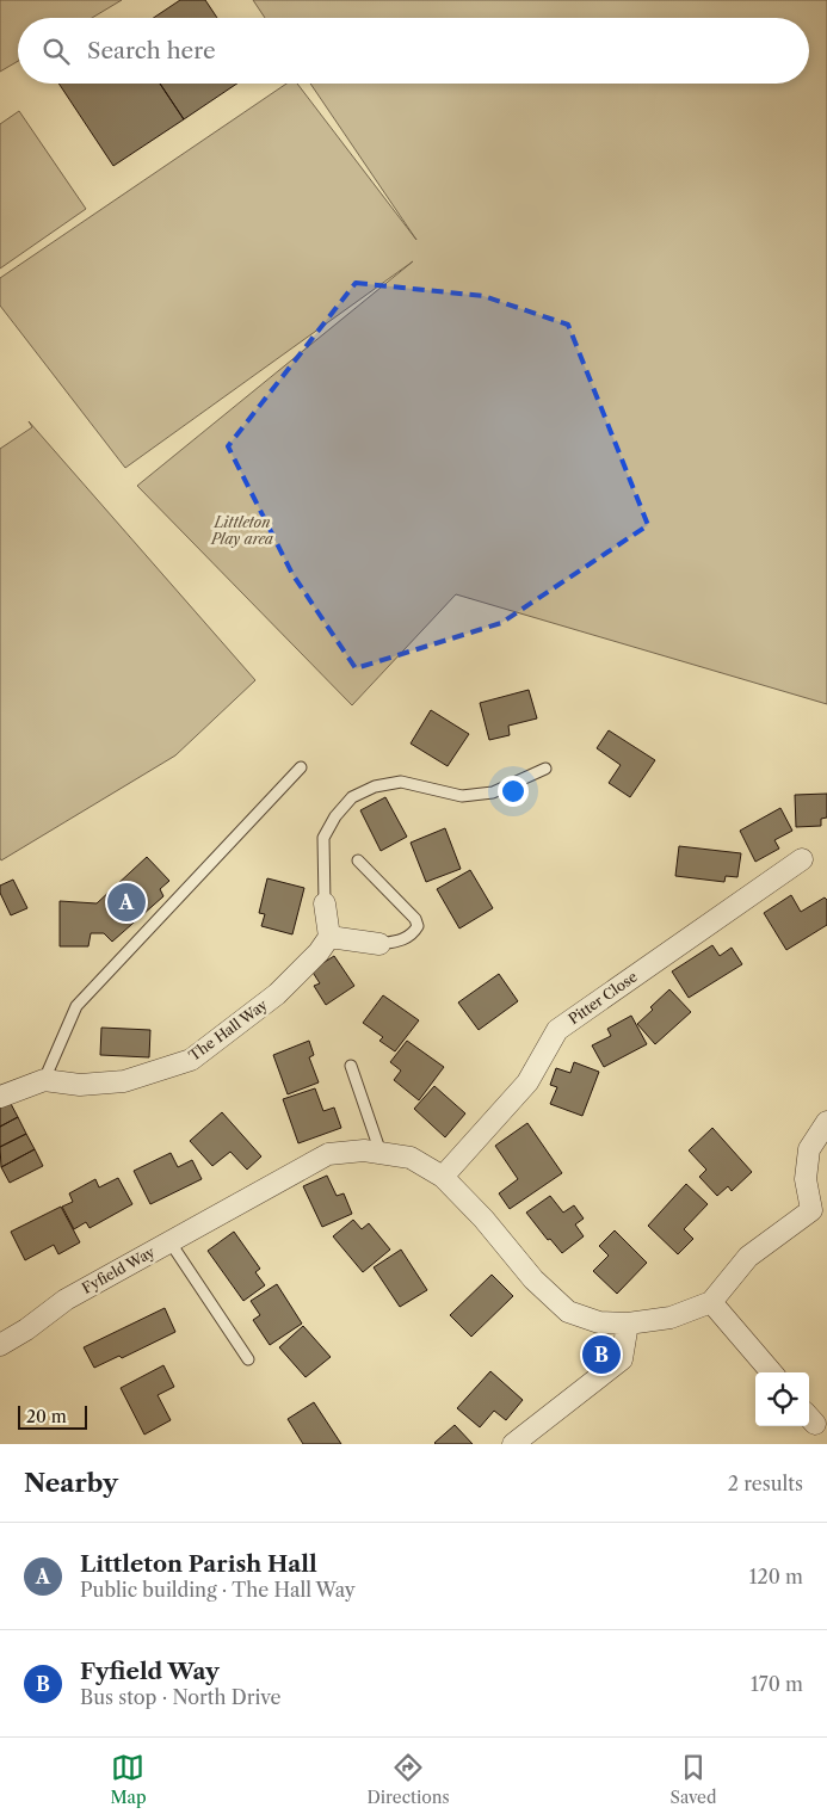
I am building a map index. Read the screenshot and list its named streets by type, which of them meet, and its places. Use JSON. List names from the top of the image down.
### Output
{
  "streets": {
    "street": ["Pitter Close", "The Hall Way", "Fyfield Way"]
  },
  "crossings": [
    ["Pitter Close", "Fyfield Way"]
  ],
  "parks": ["Littleton Play area"],
  "scale_bar": "20 m",
  "page": {
    "search": "Search here",
    "pins": ["A", "B"],
    "scale": "20 m",
    "heading": ["Nearby", "2 results"],
    "list": [
      {
        "mark": "A",
        "name": "Littleton Parish Hall",
        "note": "Public building · The Hall Way",
        "value": "120 m"
      },
      {
        "mark": "B",
        "name": "Fyfield Way",
        "note": "Bus stop · North Drive",
        "value": "170 m"
      }
    ],
    "nav": ["Map", "Directions", "Saved"]
  }
}
